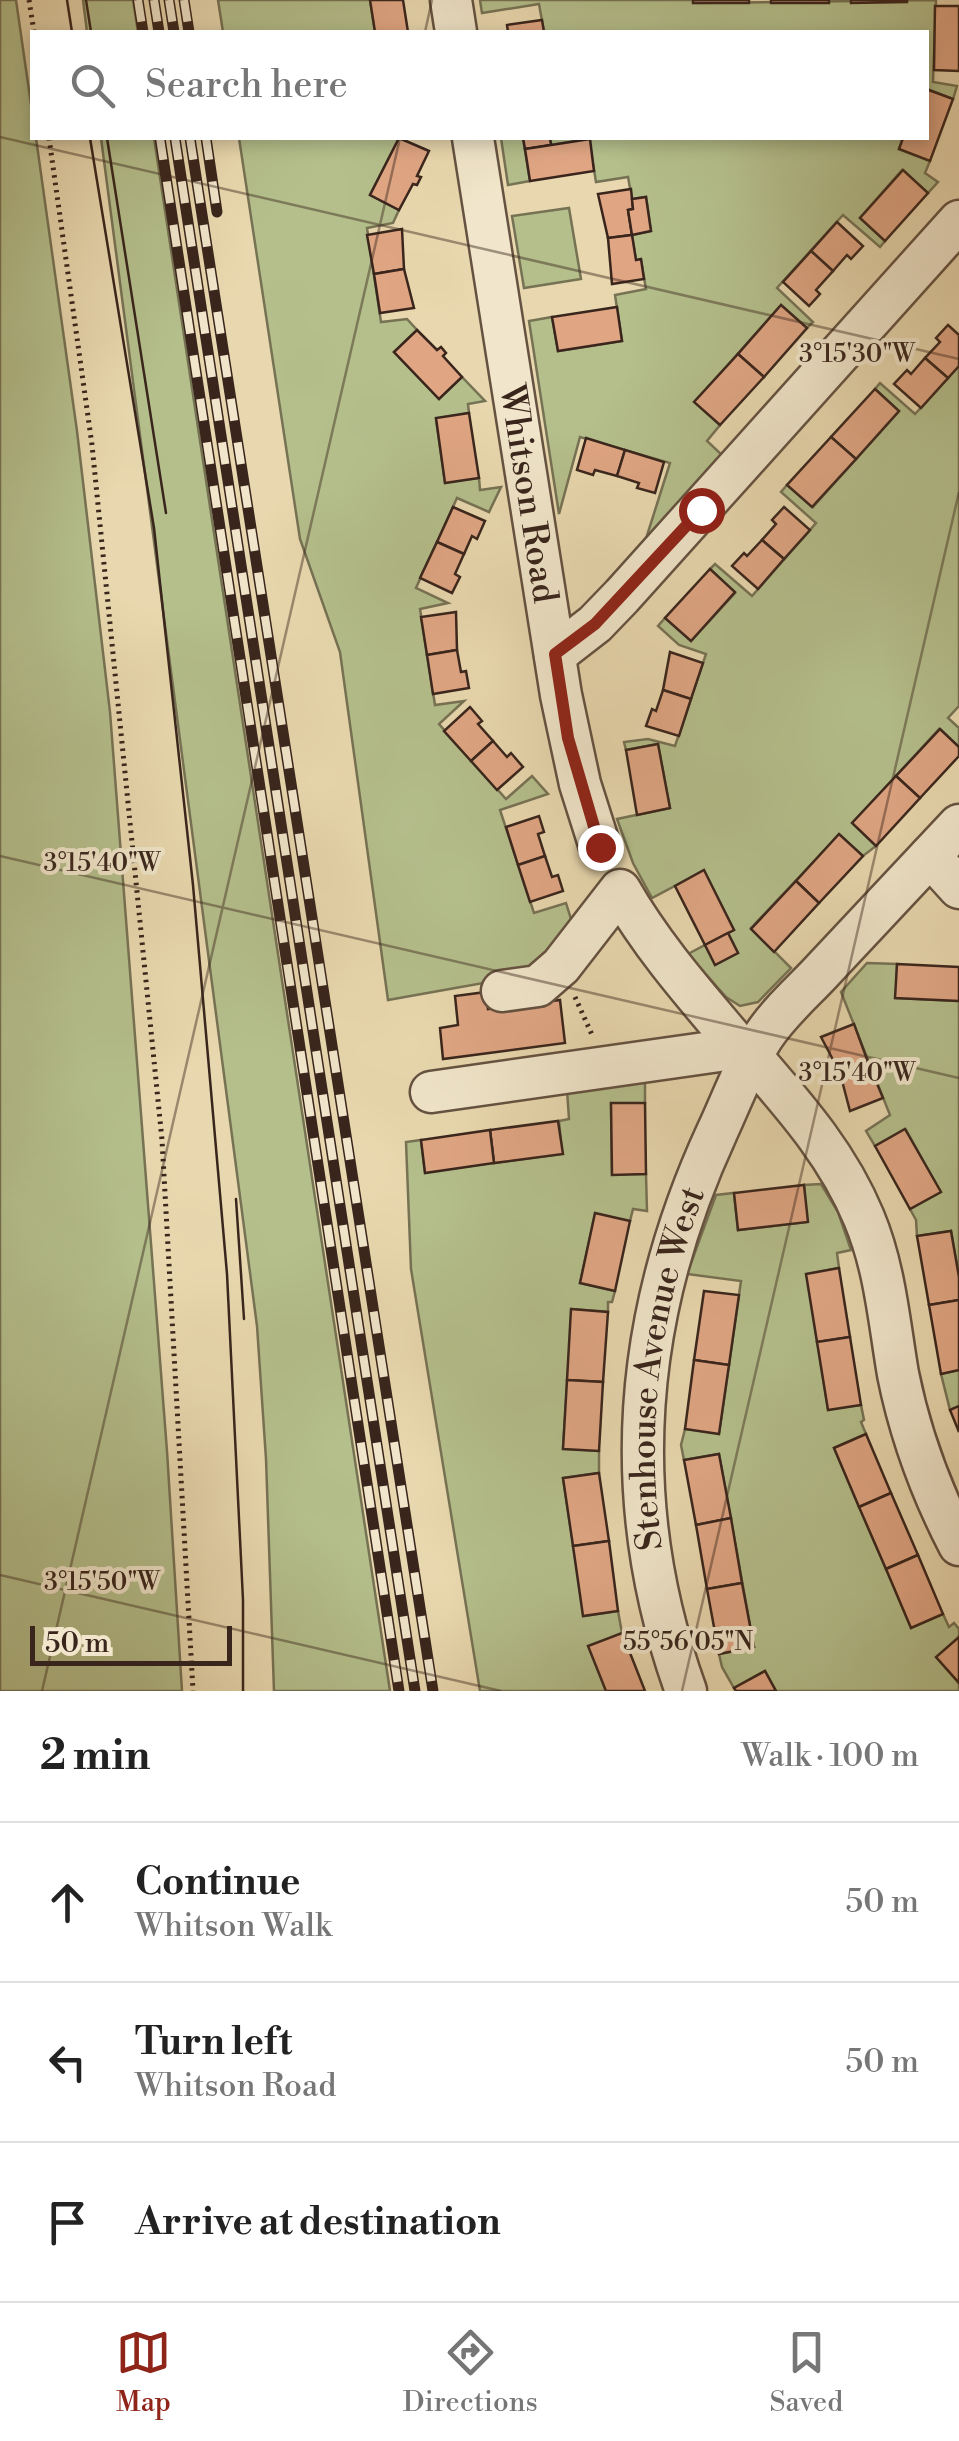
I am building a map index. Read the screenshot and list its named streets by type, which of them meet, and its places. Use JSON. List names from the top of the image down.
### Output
{
  "streets": {
    "street": ["Whitson Road", "Stenhouse Avenue West"]
  },
  "scale_bar": "50 m",
  "page": {
    "search": "Search here",
    "scale": "50 m",
    "heading": ["2 min", "Walk · 100 m"],
    "list": [
      ["Continue", "Whitson Walk", "50 m"],
      ["Turn left", "Whitson Road", "50 m"],
      "Arrive at destination"
    ],
    "nav": ["Map", "Directions", "Saved"]
  },
  "coordinates": [
    "3°15'30\"W",
    "3°15'40\"W",
    "3°15'50\"W",
    "55°56'05\"N"
  ]
}
